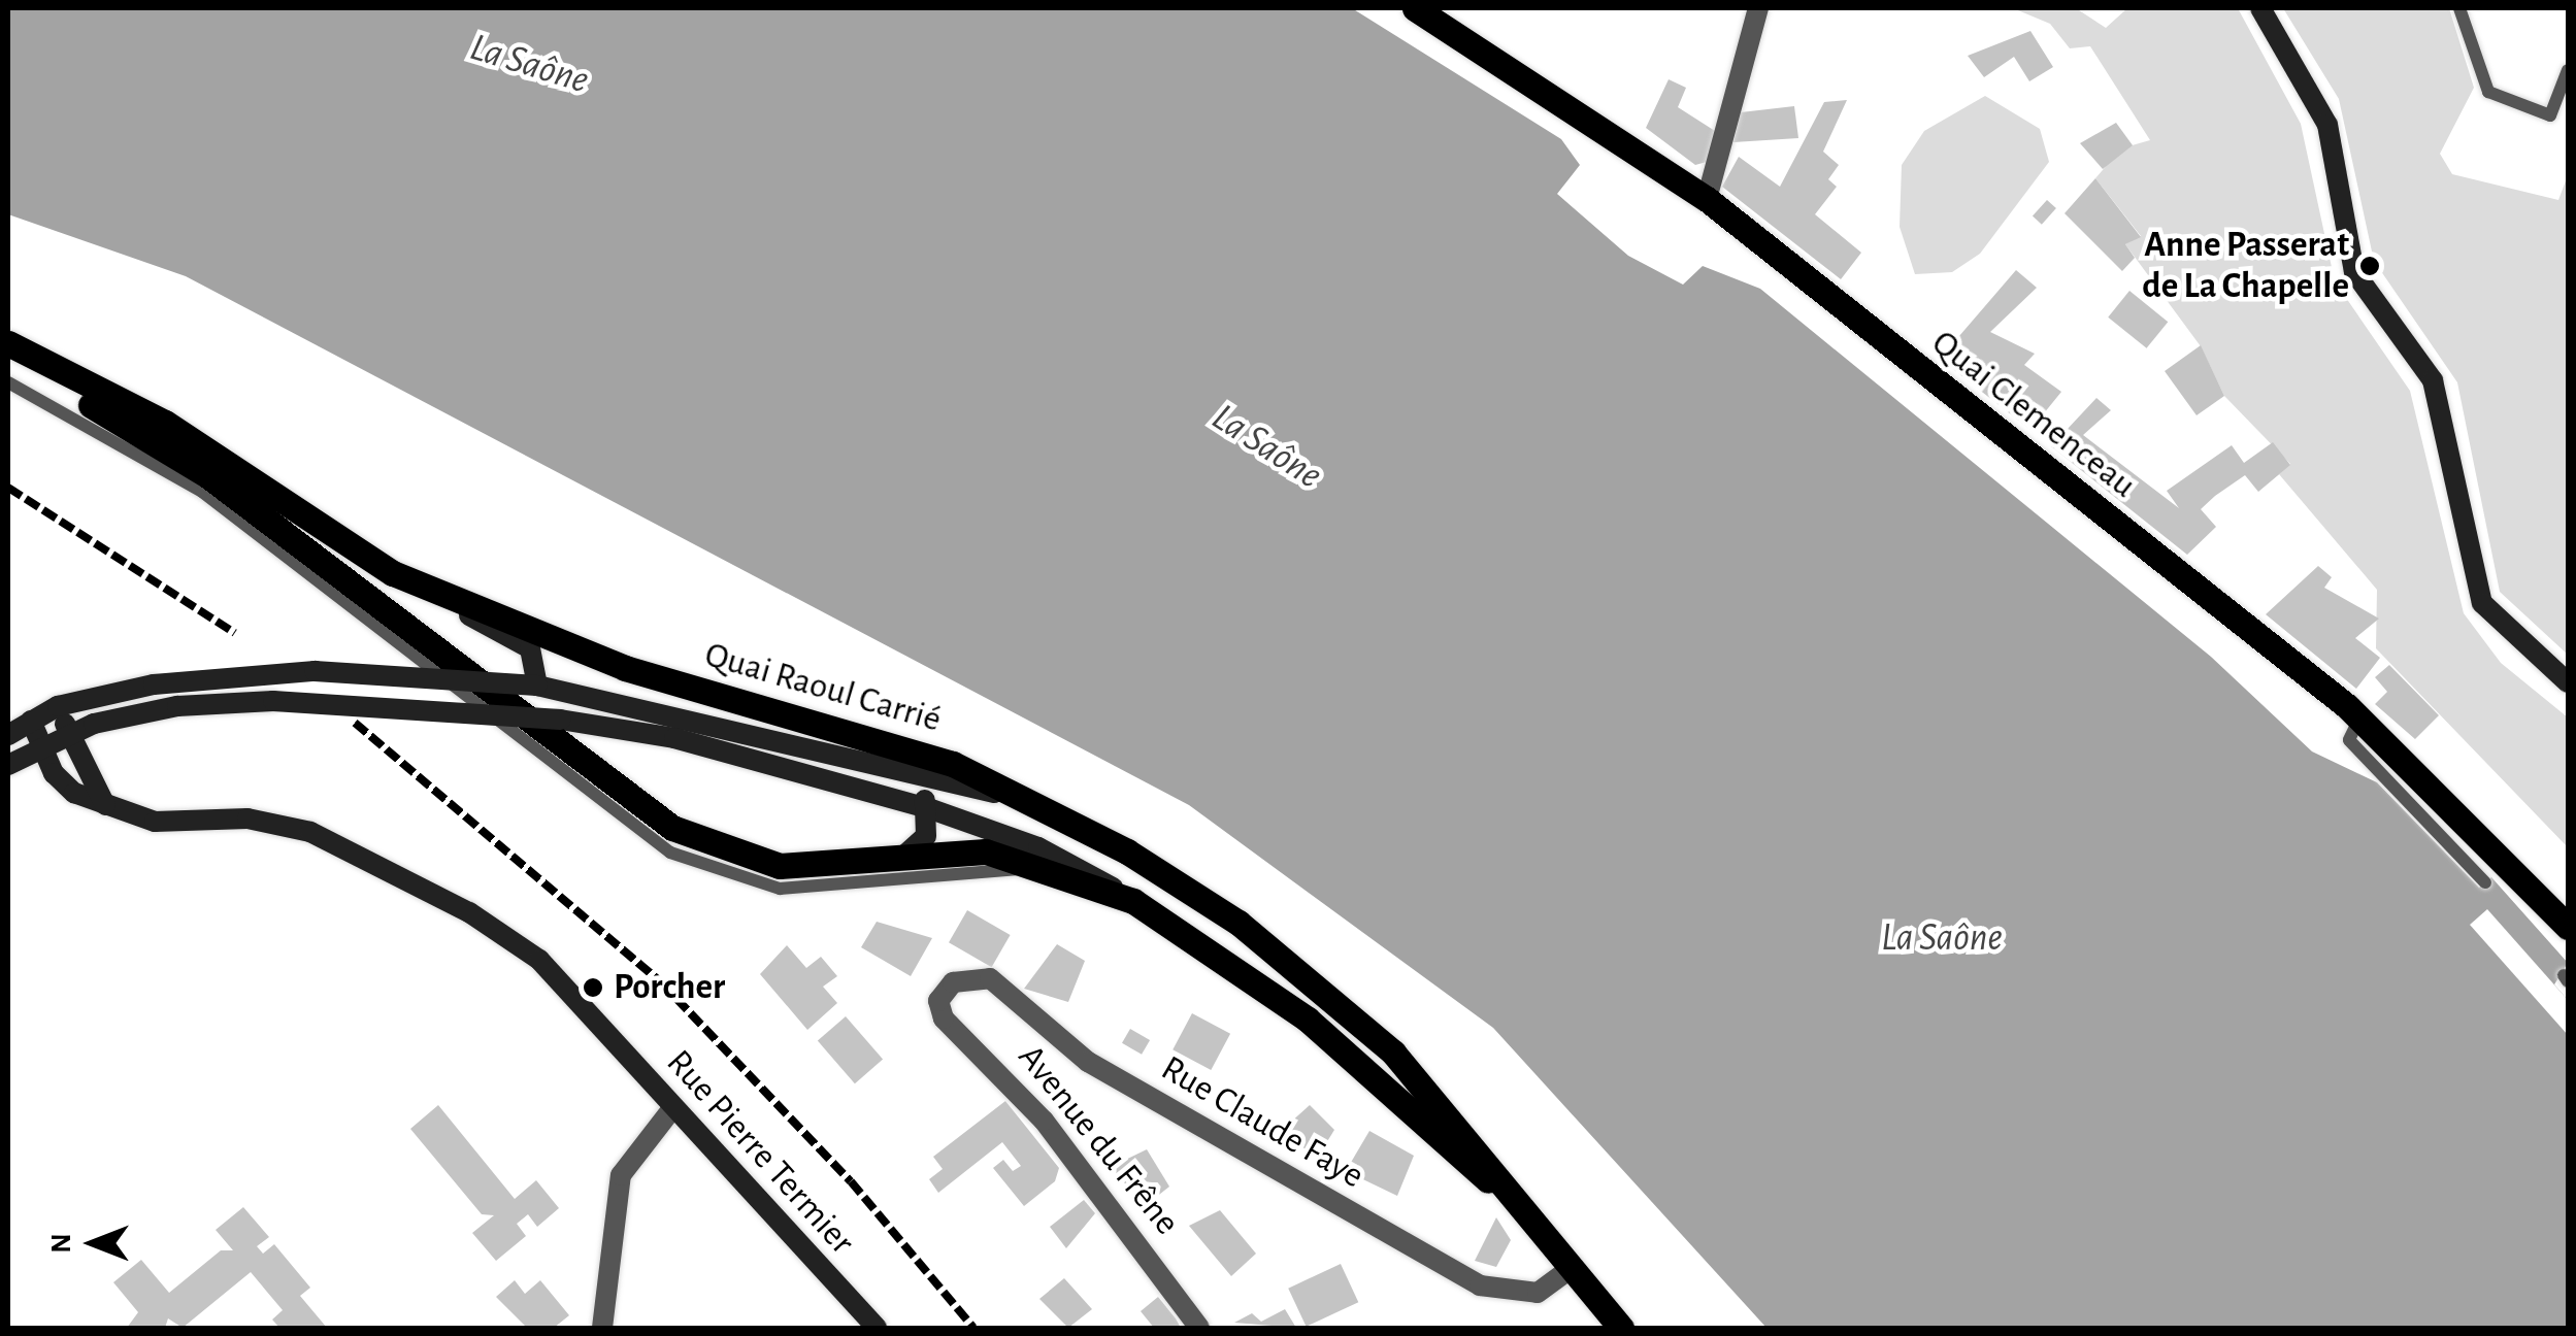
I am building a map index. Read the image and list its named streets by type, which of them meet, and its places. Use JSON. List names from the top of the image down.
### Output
{
  "streets": {
    "main road": ["Quai Clemenceau", "Quai Raoul Carrié"],
    "street": ["Rue Claude Faye", "Avenue du Frêne", "Rue Pierre Termier"]
  },
  "crossings": [
    ["Quai Raoul Carrié", "Rue Claude Faye"],
    ["Rue Claude Faye", "Avenue du Frêne"]
  ],
  "water": ["La Saône"],
  "places": ["Anne Passerat de La Chapelle", "Porcher"],
  "north": "left"
}
